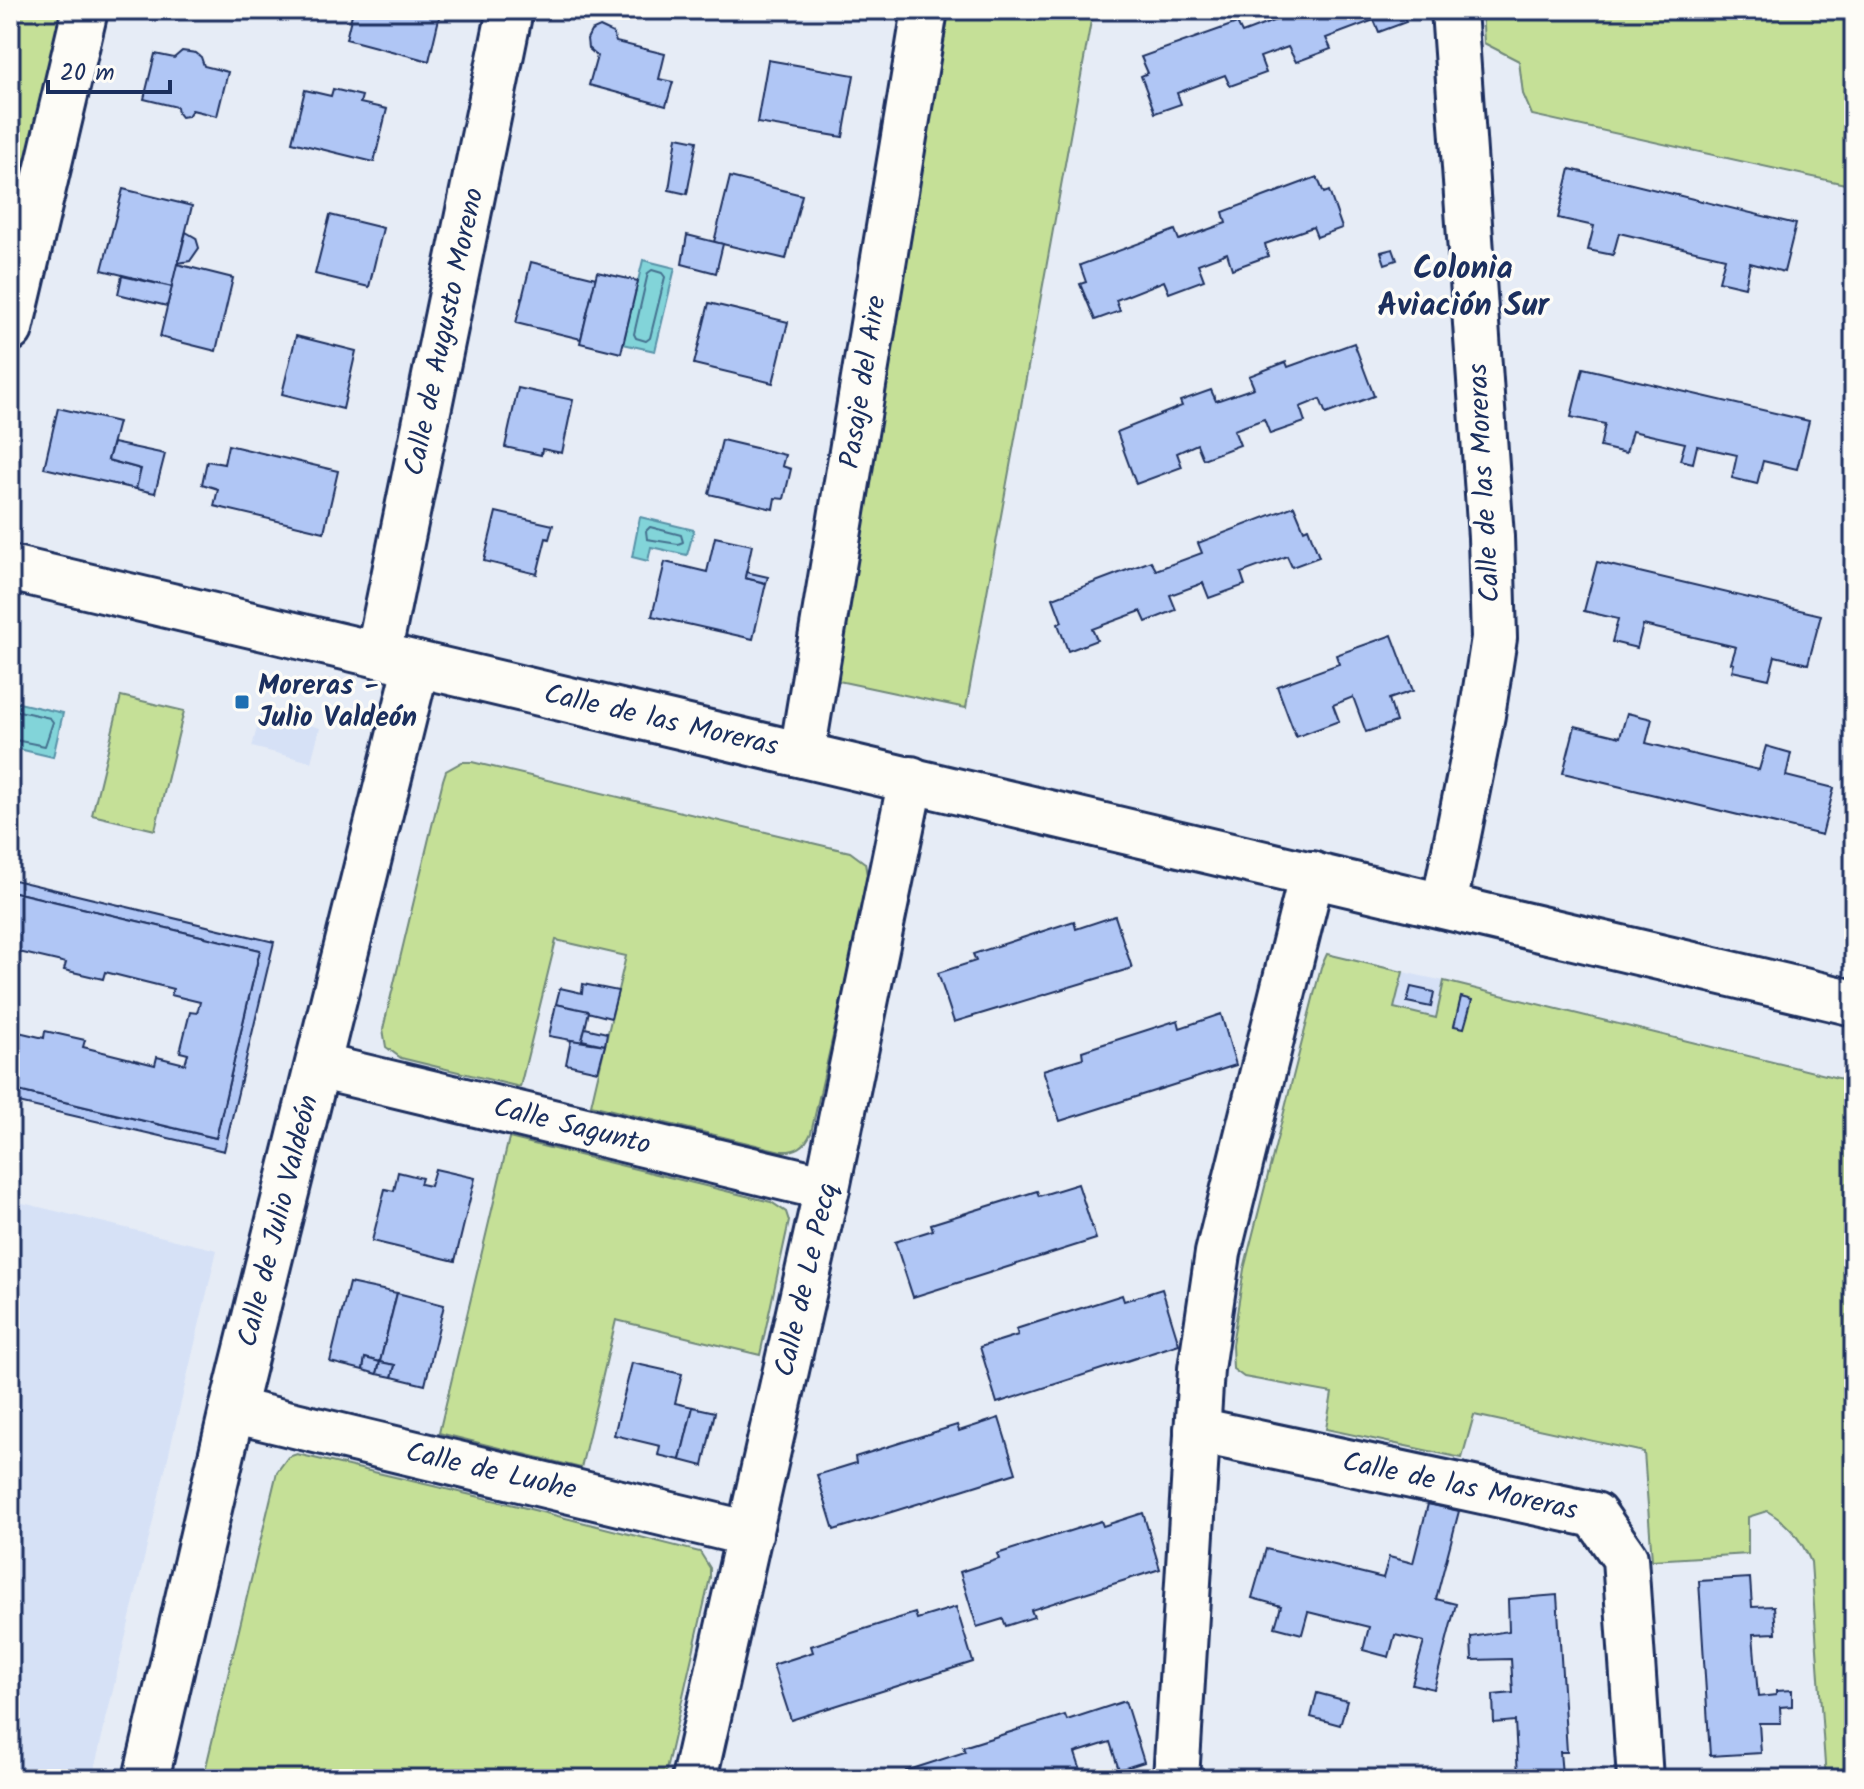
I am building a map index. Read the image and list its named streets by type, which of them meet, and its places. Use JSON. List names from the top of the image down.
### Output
{
  "streets": {
    "street": [
      "Calle de Augusto Moreno",
      "Pasaje del Aire",
      "Calle de las Moreras",
      "Calle Sagunto",
      "Calle de Julio Valdeón",
      "Calle de Le Pecq",
      "Calle de Luohe"
    ]
  },
  "crossings": [
    ["Calle de Augusto Moreno", "Calle de las Moreras"],
    ["Calle de Augusto Moreno", "Calle de Julio Valdeón"],
    ["Pasaje del Aire", "Calle de las Moreras"],
    ["Calle de las Moreras", "Calle de Julio Valdeón"],
    ["Calle de las Moreras", "Calle de Le Pecq"],
    ["Calle Sagunto", "Calle de Julio Valdeón"],
    ["Calle Sagunto", "Calle de Le Pecq"],
    ["Calle de Julio Valdeón", "Calle de Luohe"],
    ["Calle de Le Pecq", "Calle de Luohe"]
  ],
  "districts": ["Colonia Aviación Sur"],
  "places": {
    "transit": ["Moreras - Julio Valdeón"]
  },
  "scale_bar": "20 m"
}
